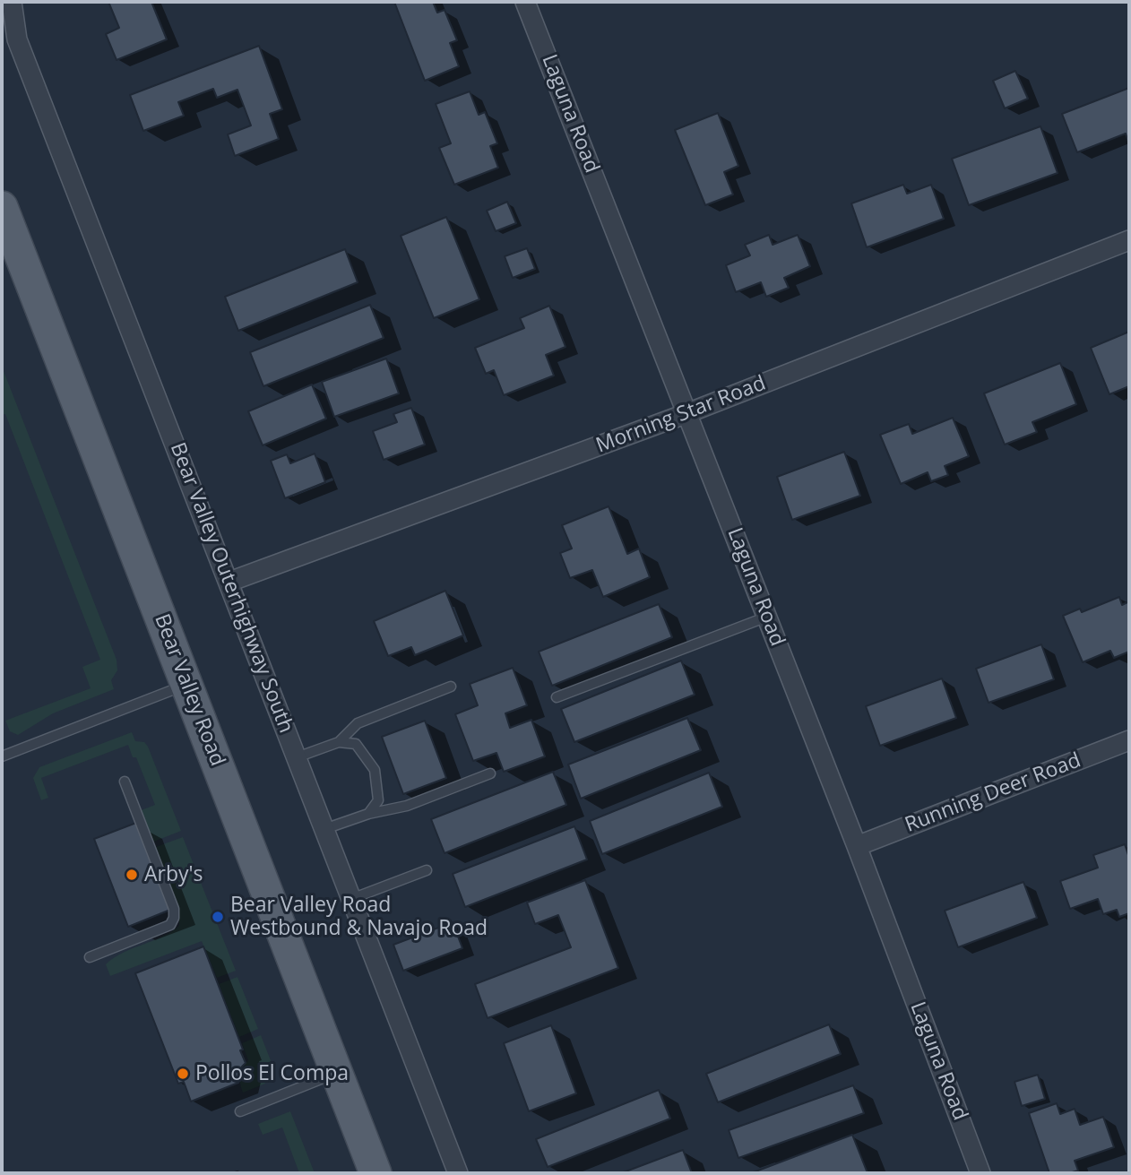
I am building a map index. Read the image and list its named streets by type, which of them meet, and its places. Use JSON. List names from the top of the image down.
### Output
{
  "streets": {
    "main road": ["Bear Valley Road"],
    "street": [
      "Laguna Road",
      "Morning Star Road",
      "Bear Valley Outerhighway South",
      "Running Deer Road"
    ]
  },
  "crossings": [
    ["Laguna Road", "Morning Star Road"],
    ["Laguna Road", "Running Deer Road"],
    ["Morning Star Road", "Bear Valley Outerhighway South"]
  ],
  "places": ["Arby's", "Bear Valley Road Westbound & Navajo Road", "Pollos El Compa"]
}
